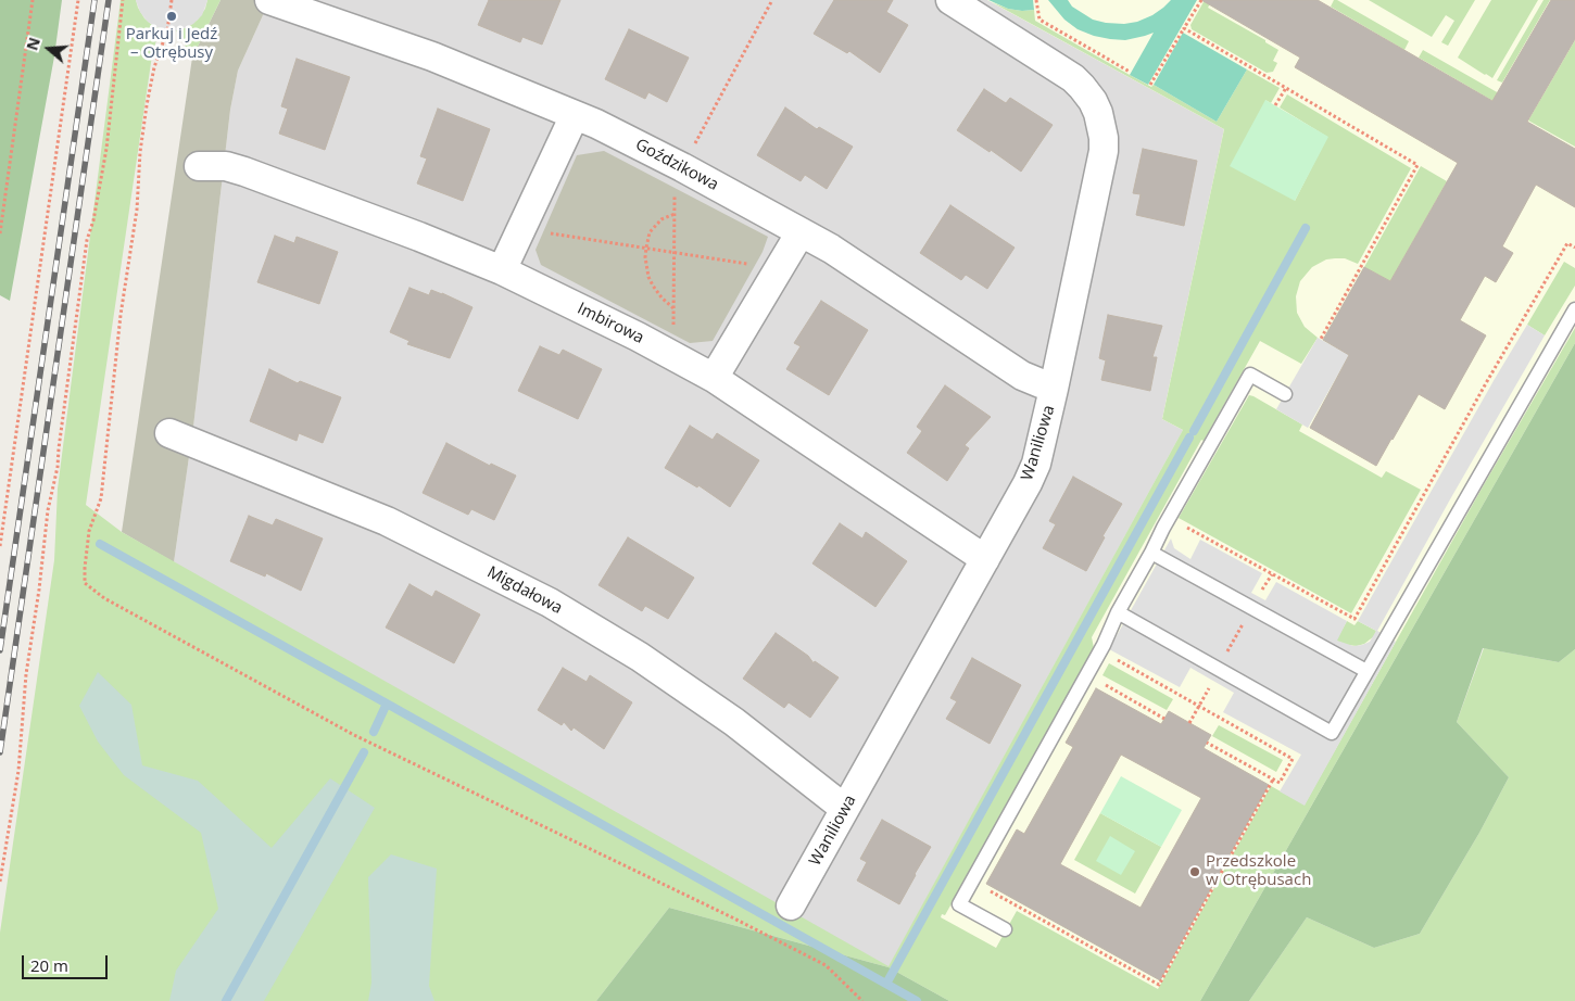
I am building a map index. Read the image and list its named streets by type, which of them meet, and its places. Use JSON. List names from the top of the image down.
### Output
{
  "streets": {
    "street": [
      "Goździkowa",
      "Imbirowa",
      "Waniliowa",
      "Migdałowa"
    ]
  },
  "crossings": [
    ["Goździkowa", "Waniliowa"],
    ["Imbirowa", "Waniliowa"],
    ["Waniliowa", "Migdałowa"]
  ],
  "places": ["Parkuj i Jedź – Otrębusy", "Przedszkole w Otrębusach"],
  "scale_bar": "20 m",
  "north": "left"
}
